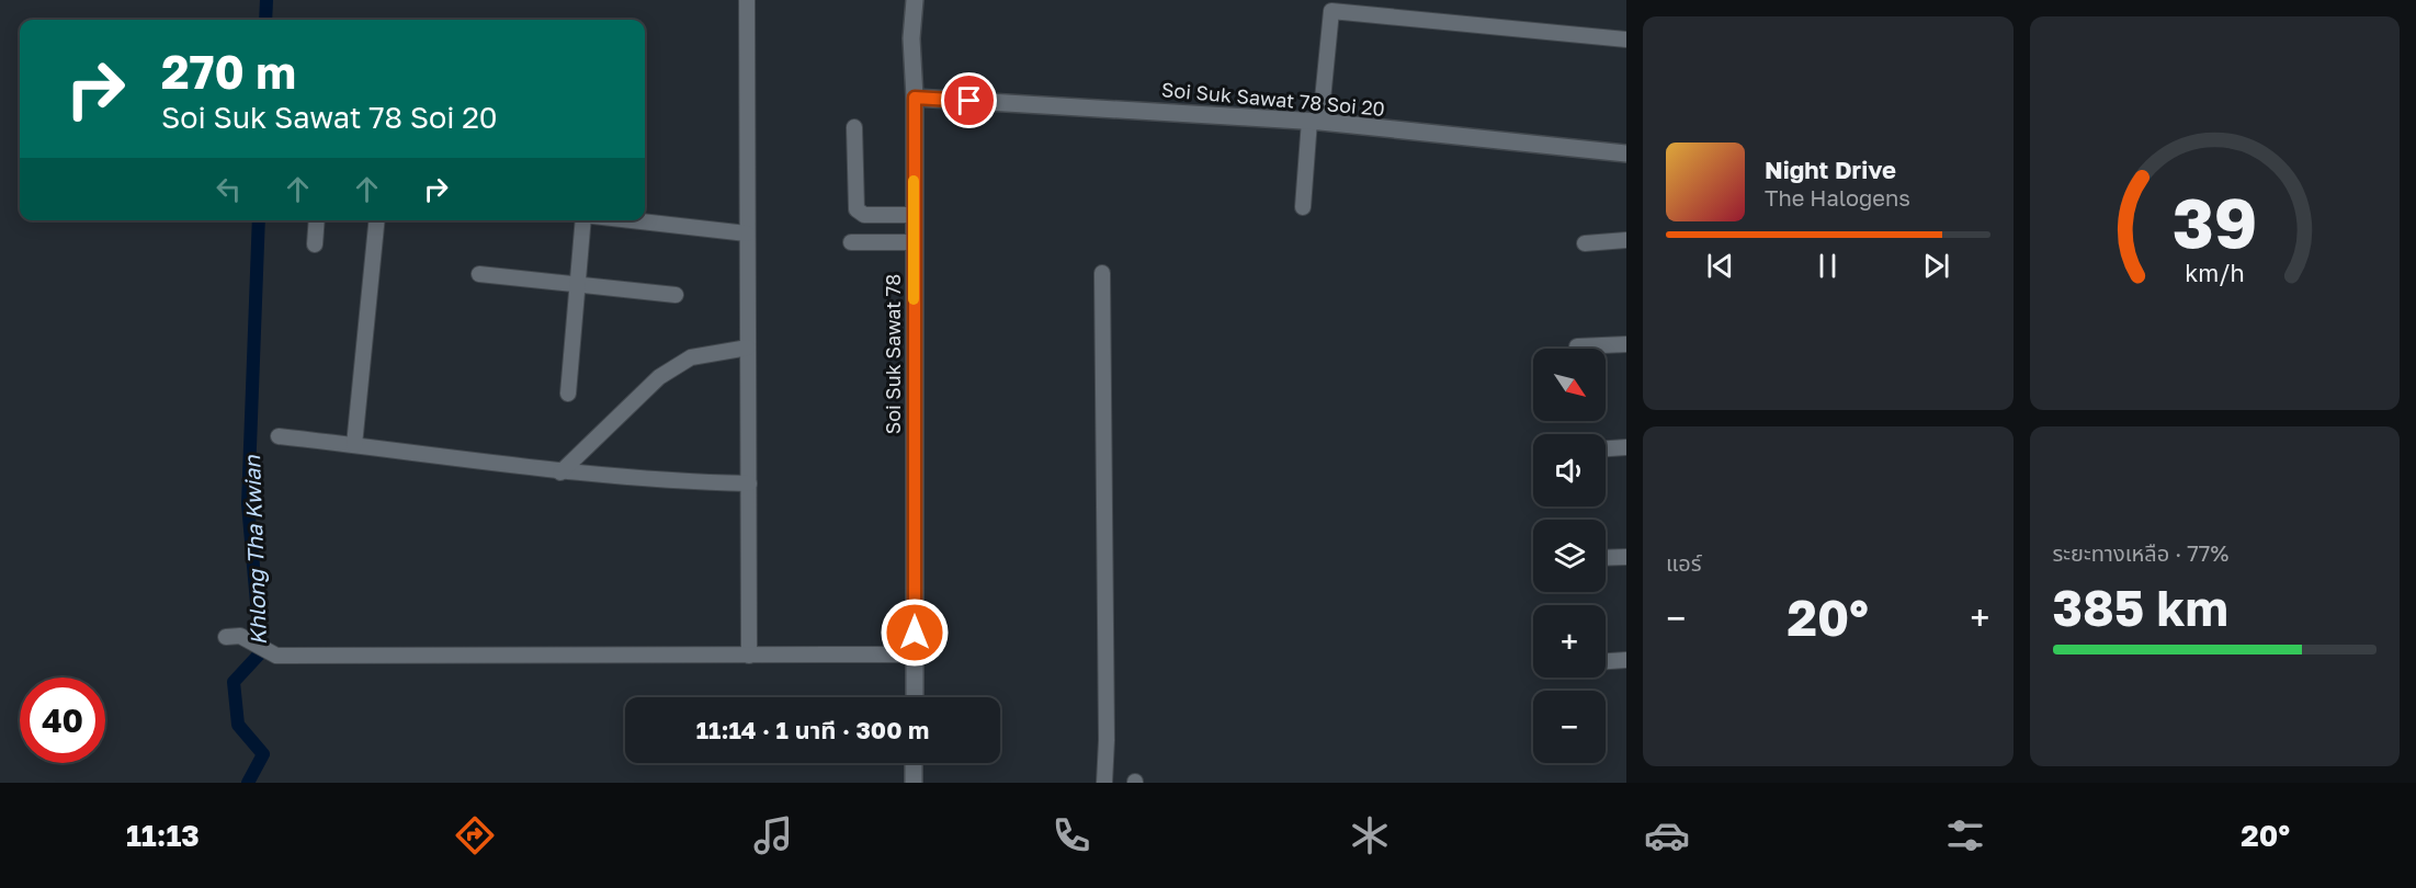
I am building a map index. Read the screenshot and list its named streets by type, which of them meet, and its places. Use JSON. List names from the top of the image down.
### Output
{
  "streets": {
    "street": ["Soi Suk Sawat 78 Soi 20", "Soi Suk Sawat 78"]
  },
  "crossings": [
    ["Soi Suk Sawat 78 Soi 20", "Soi Suk Sawat 78"]
  ],
  "water": ["Khlong Tha Kwian"],
  "north": "bottom right",
  "page": {
    "turn": ["270 m", "Soi Suk Sawat 78 Soi 20"],
    "song": ["Night Drive", "The Halogens"],
    "map_buttons": ["+", "−"],
    "tile": [
      "แอร์",
      ["ระยะทางเหลือ · 77%", "385 km"]
    ],
    "heat": ["−", "20°", "+"],
    "limit": "40",
    "trip": "11:14 · 1 นาที · 300 m",
    "tabs": ["11:13", "20°"],
    "gauge": ["39", "km/h"]
  }
}
